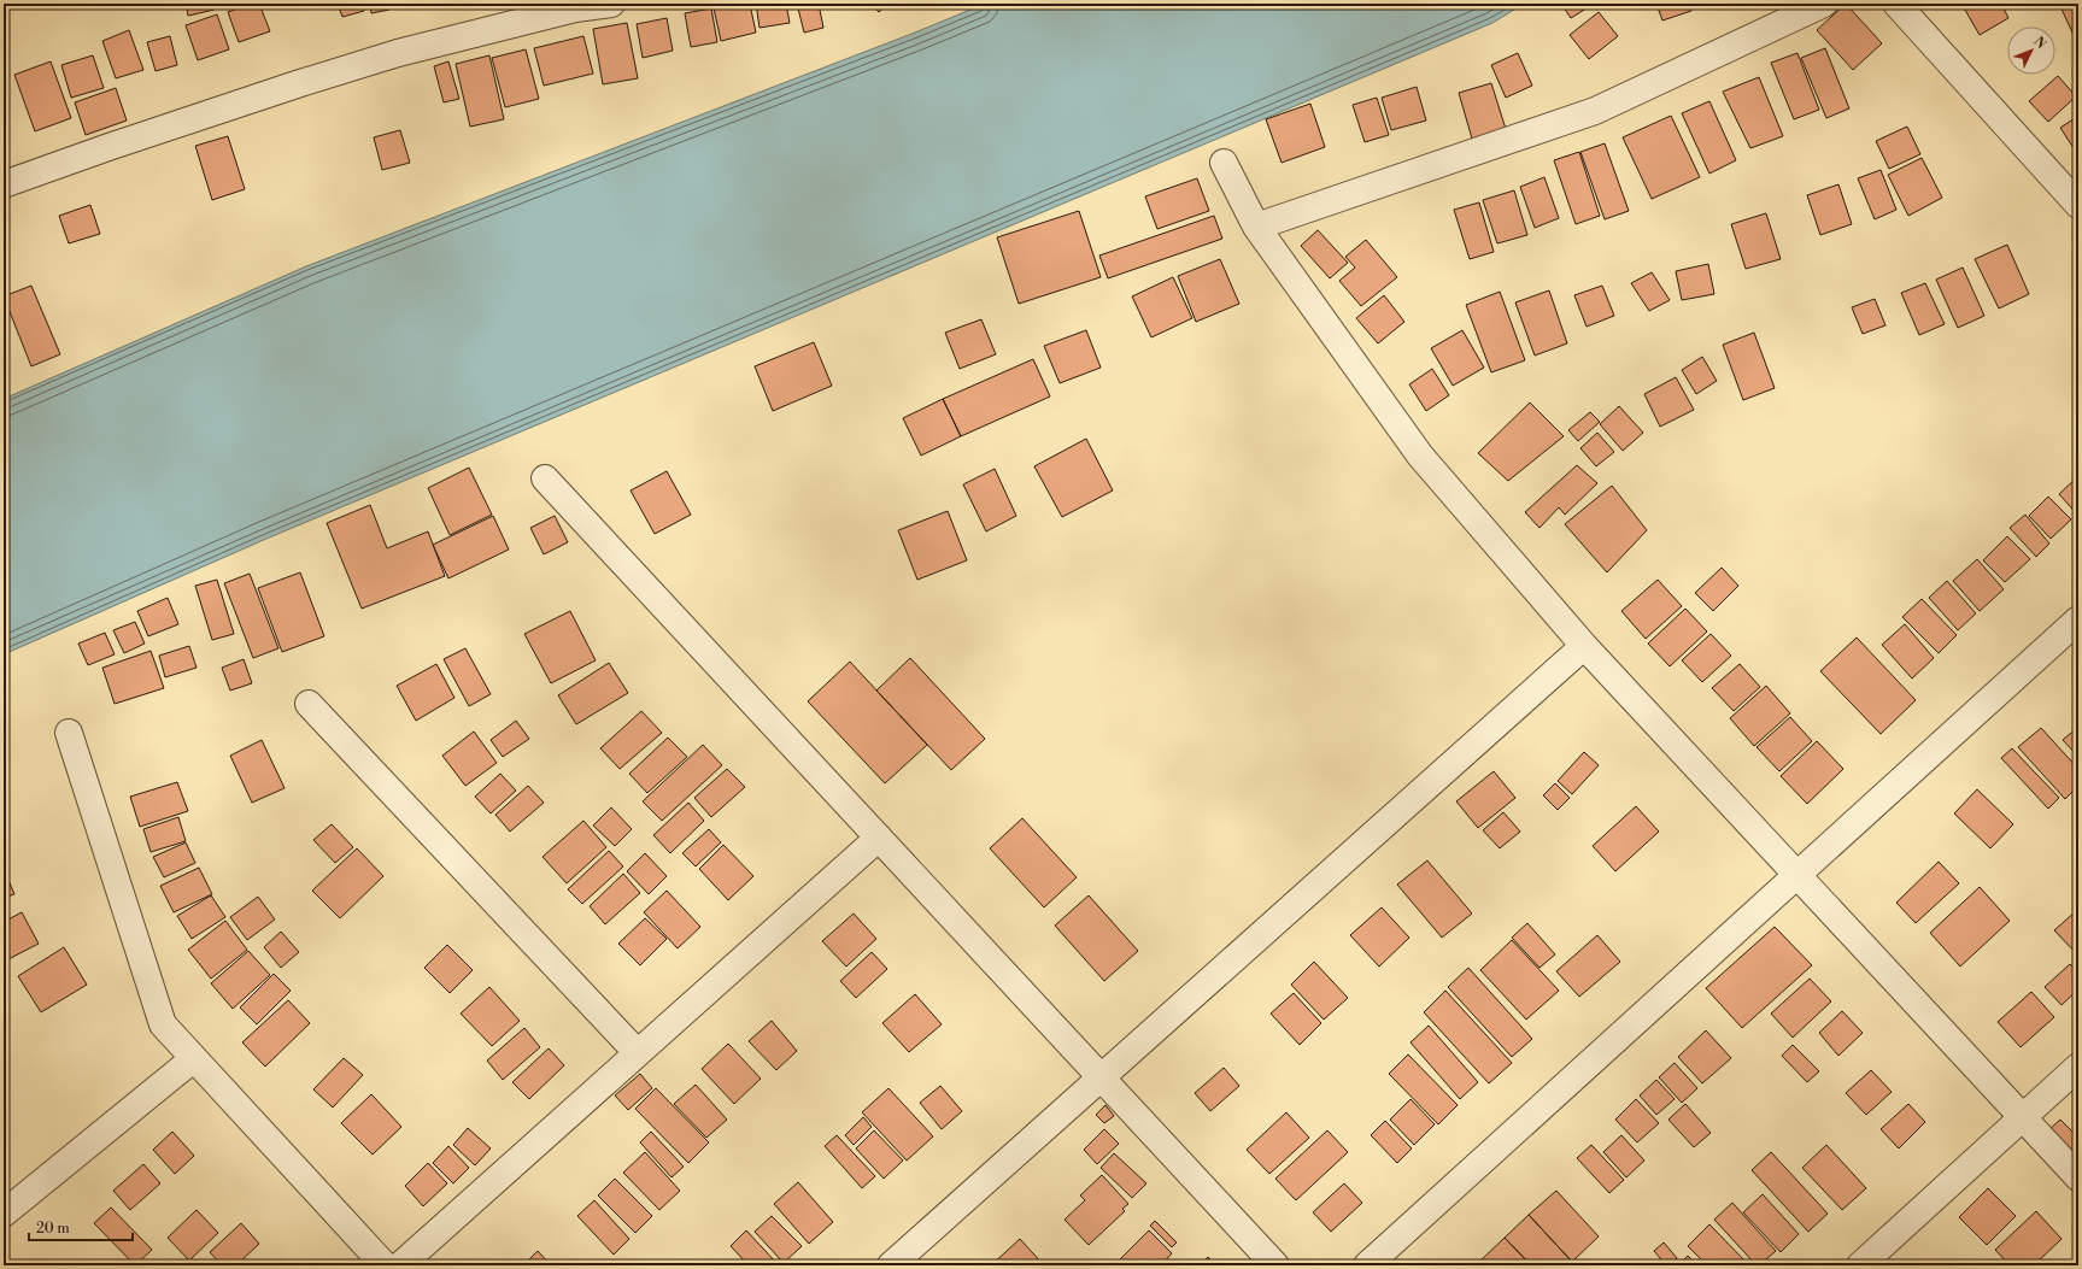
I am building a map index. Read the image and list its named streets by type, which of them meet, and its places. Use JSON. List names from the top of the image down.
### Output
{
  "scale_bar": "20 m",
  "north": "top right"
}
